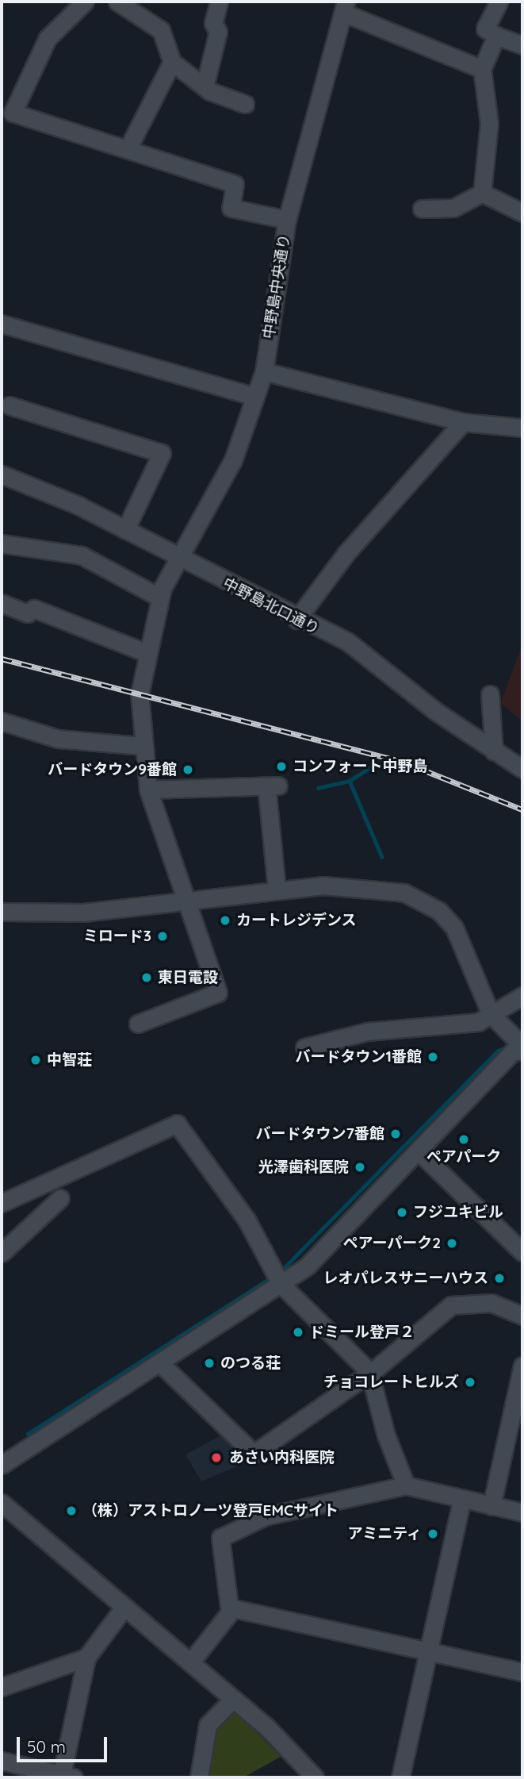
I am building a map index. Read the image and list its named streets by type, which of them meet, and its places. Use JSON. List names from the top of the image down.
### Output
{
  "streets": {
    "street": ["中野島中央通り", "中野島北口通り"]
  },
  "crossings": [
    ["中野島中央通り", "中野島北口通り"]
  ],
  "places": [
    "コンフォート中野島",
    "バードタウン9番館",
    "カートレジデンス",
    "ミロード3",
    "東日電設",
    "バードタウン1番館",
    "中智荘",
    "バードタウン7番館",
    "ペアパーク",
    "光澤歯科医院",
    "フジユキビル",
    "ペアーパーク2",
    "レオパレスサニーハウス",
    "ドミール登戸２",
    "のつる荘",
    "チョコレートヒルズ",
    "あさい内科医院",
    "（株）アストロノーツ登戸EMCサイト",
    "アミニティ"
  ],
  "scale_bar": "50 m"
}
